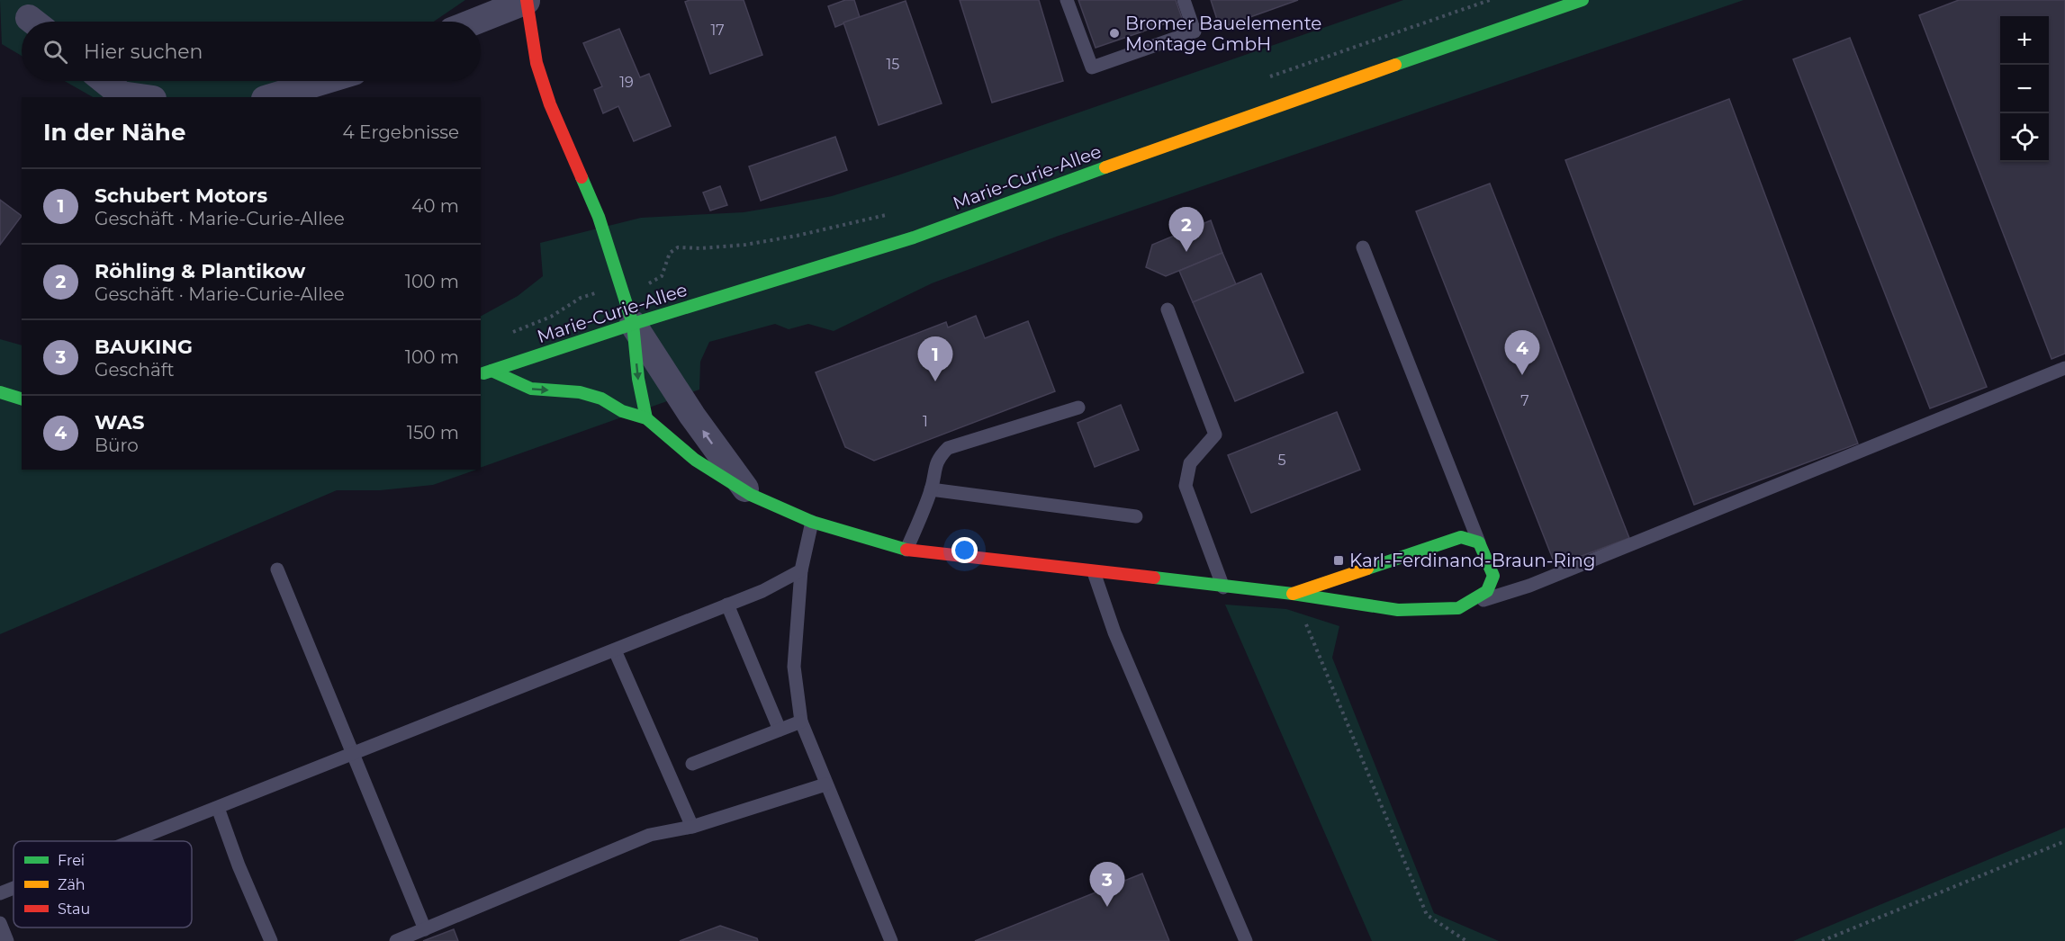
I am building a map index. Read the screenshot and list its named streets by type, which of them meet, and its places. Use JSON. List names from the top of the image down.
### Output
{
  "streets": {
    "street": ["Marie-Curie-Allee"]
  },
  "places": {
    "other": ["Bromer Bauelemente Montage GmbH"],
    "transit": ["Karl-Ferdinand-Braun-Ring"]
  },
  "house_numbers": [
    "17",
    "15",
    "19",
    "7",
    "1",
    "5"
  ],
  "legend": ["Frei", "Zäh", "Stau"],
  "page": {
    "map_buttons": ["+", "−"],
    "search": "Hier suchen",
    "heading": ["In der Nähe", "4 Ergebnisse"],
    "list": [
      {
        "mark": "1",
        "name": "Schubert Motors",
        "note": "Geschäft · Marie-Curie-Allee",
        "value": "40 m"
      },
      {
        "mark": "2",
        "name": "Röhling & Plantikow",
        "note": "Geschäft · Marie-Curie-Allee",
        "value": "100 m"
      },
      {
        "mark": "3",
        "name": "BAUKING",
        "note": "Geschäft",
        "value": "100 m"
      },
      {
        "mark": "4",
        "name": "WAS",
        "note": "Büro",
        "value": "150 m"
      }
    ],
    "pins": [
      "2",
      "4",
      "1",
      "3"
    ]
  }
}
